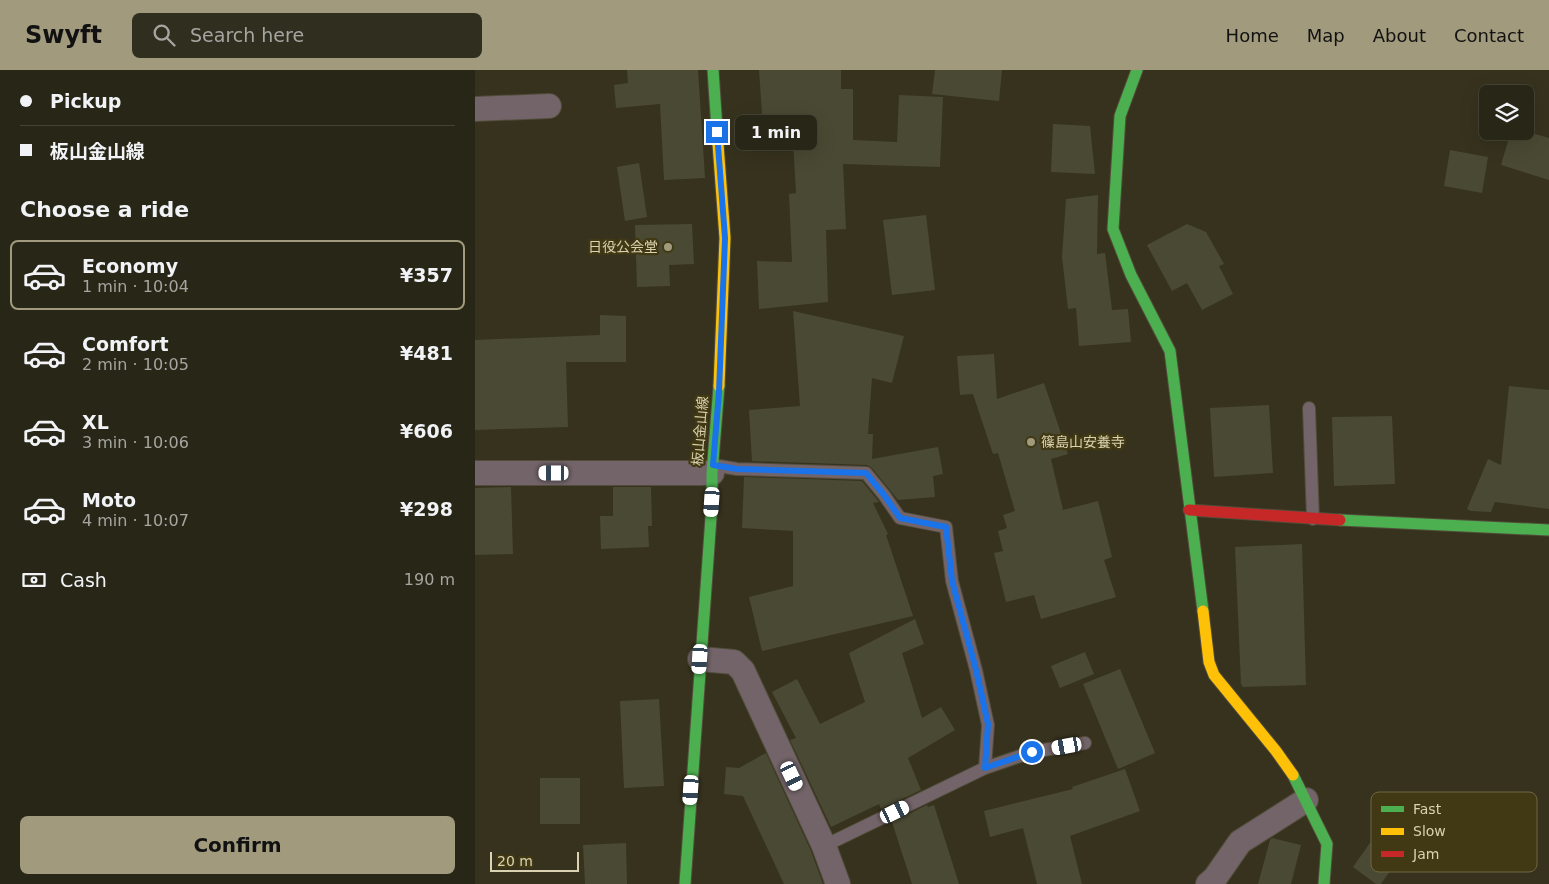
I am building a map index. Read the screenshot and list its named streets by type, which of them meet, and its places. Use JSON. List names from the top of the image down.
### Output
{
  "streets": {
    "street": ["板山金山線"]
  },
  "places": ["日役公会堂", "篠島山安養寺"],
  "legend": ["Fast", "Slow", "Jam"],
  "scale_bar": "20 m",
  "page": {
    "header": "Swyft",
    "search": "Search here",
    "nav": [
      "Home",
      "Map",
      "About",
      "Contact"
    ],
    "banner": ["Pickup", "板山金山線"],
    "bubble": "1 min",
    "heading": "Choose a ride",
    "list": [
      {
        "name": "Economy",
        "note": "1 min · 10:04",
        "value": "¥357"
      },
      {
        "name": "Comfort",
        "note": "2 min · 10:05",
        "value": "¥481"
      },
      {
        "name": "XL",
        "note": "3 min · 10:06",
        "value": "¥606"
      },
      {
        "name": "Moto",
        "note": "4 min · 10:07",
        "value": "¥298"
      }
    ],
    "pay": ["Cash", "190 m"],
    "buttons": "Confirm",
    "scale": "20 m"
  }
}
